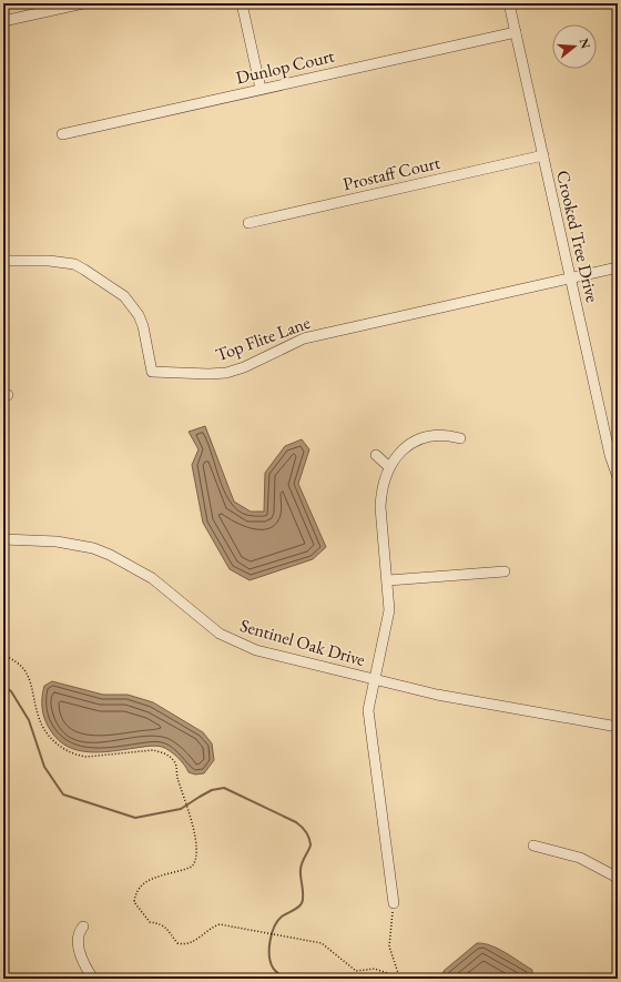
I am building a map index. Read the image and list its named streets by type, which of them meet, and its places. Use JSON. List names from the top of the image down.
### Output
{
  "streets": {
    "street": [
      "Dunlop Court",
      "Prostaff Court",
      "Crooked Tree Drive",
      "Top Flite Lane",
      "Sentinel Oak Drive"
    ]
  },
  "crossings": [
    ["Dunlop Court", "Crooked Tree Drive"],
    ["Prostaff Court", "Crooked Tree Drive"],
    ["Crooked Tree Drive", "Top Flite Lane"]
  ],
  "north": "right"
}
